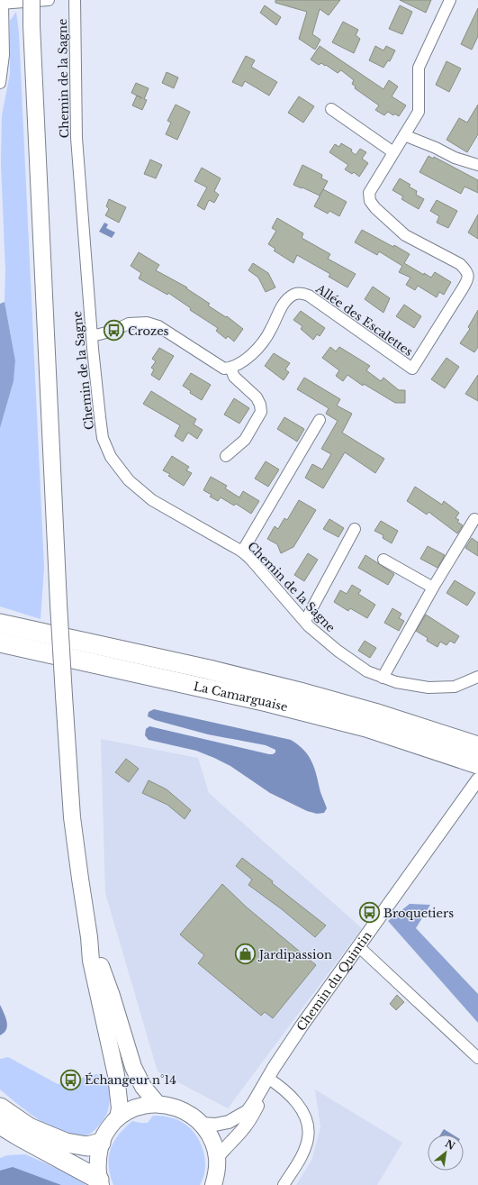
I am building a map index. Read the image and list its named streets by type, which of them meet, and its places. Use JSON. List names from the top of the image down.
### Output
{
  "streets": {
    "highway": ["La Camarguaise"],
    "street": ["Chemin de la Sagne", "Allée des Escalettes", "Chemin du Quintin"]
  },
  "places": {
    "bus stop": ["Crozes", "Broquetiers", "Échangeur n°14"],
    "shop": ["Jardipassion"]
  },
  "north": "top right"
}
